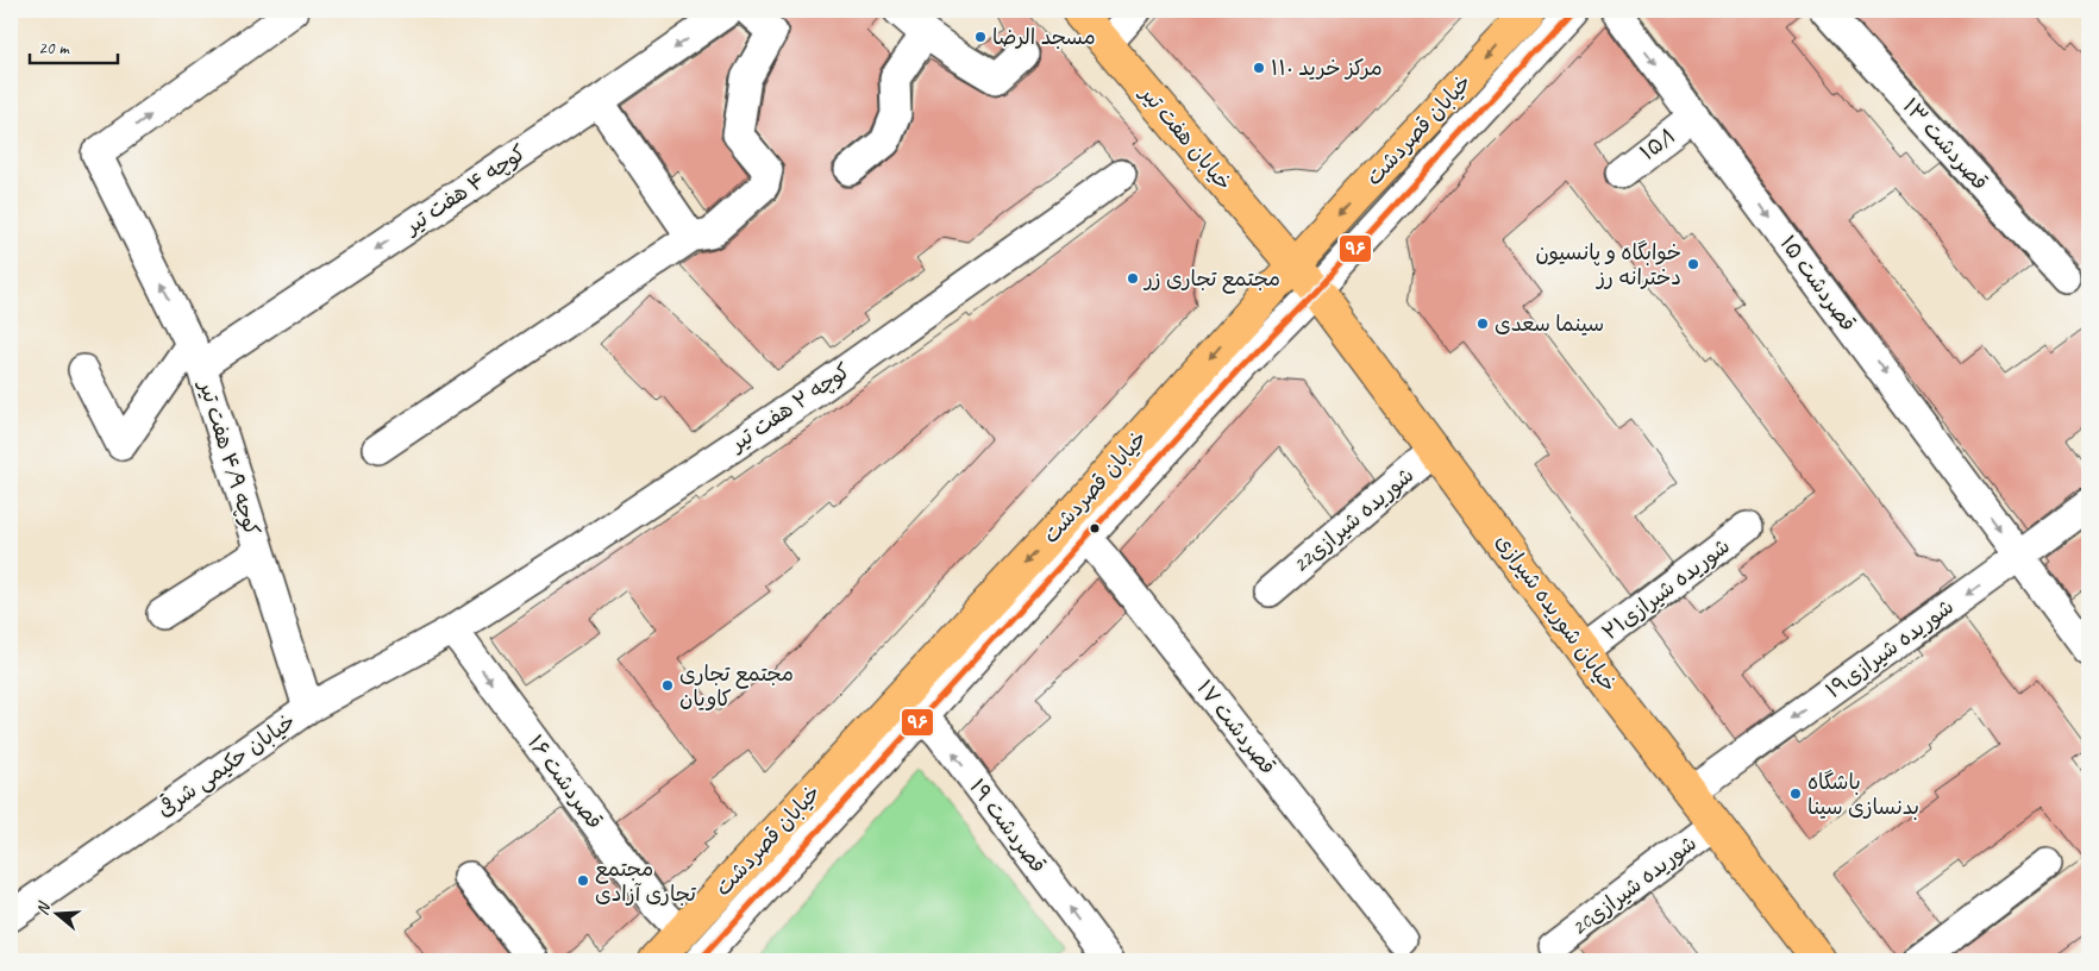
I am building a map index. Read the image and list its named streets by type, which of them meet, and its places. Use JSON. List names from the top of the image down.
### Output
{
  "streets": {
    "main road": ["خیابان قصردشت", "خیابان هفت تیر", "خیابان شوریده شیرازی"],
    "street": [
      "۱۵/۱",
      "قصردشت ۱۳",
      "کوچه ۴ هفت تیر",
      "قصردشت ۱۵",
      "کوچه ۲ هفت تیر",
      "کوچه ۴/۹ هفت تیر",
      "22شوریده شیرازی",
      "شوریده شیرازی۲۱",
      "شوریده شیرازی۱۹",
      "قصردشت ۱۷",
      "خیابان حکیمی شرقی",
      "قصردشت ۱۶",
      "قصردشت ۱۹",
      "20شوریده شیرازی"
    ]
  },
  "crossings": [
    ["خیابان قصردشت", "خیابان هفت تیر"],
    ["خیابان قصردشت", "خیابان شوریده شیرازی"],
    ["خیابان قصردشت", "قصردشت ۱۷"],
    ["خیابان قصردشت", "قصردشت ۱۶"],
    ["خیابان قصردشت", "قصردشت ۱۹"],
    ["خیابان هفت تیر", "خیابان شوریده شیرازی"],
    ["۱۵/۱", "قصردشت ۱۵"],
    ["کوچه ۴ هفت تیر", "کوچه ۴/۹ هفت تیر"],
    ["قصردشت ۱۵", "شوریده شیرازی۱۹"],
    ["کوچه ۲ هفت تیر", "خیابان حکیمی شرقی"],
    ["کوچه ۲ هفت تیر", "قصردشت ۱۶"],
    ["کوچه ۴/۹ هفت تیر", "خیابان حکیمی شرقی"],
    ["22شوریده شیرازی", "خیابان شوریده شیرازی"],
    ["شوریده شیرازی۲۱", "خیابان شوریده شیرازی"],
    ["خیابان شوریده شیرازی", "شوریده شیرازی۱۹"],
    ["خیابان شوریده شیرازی", "20شوریده شیرازی"],
    ["خیابان حکیمی شرقی", "قصردشت ۱۶"]
  ],
  "one_way": [
    "خیابان قصردشت",
    "قصردشت ۱۵",
    "شوریده شیرازی۱۹",
    "قصردشت ۱۶",
    "قصردشت ۱۹"
  ],
  "places": [
    "مسجد الرضا",
    "مرکز خرید ۱۱۰",
    "خوابگاه و پانسیون دخترانه رز",
    "مجتمع تجاری زر",
    "سینما سعدی",
    "مجتمع تجاری کاویان",
    "باشگاه بدنسازی سینا",
    "مجتمع تجاری آزادی"
  ],
  "lines": ["transit line ۹۶"],
  "scale_bar": "20 m",
  "north": "left"
}
